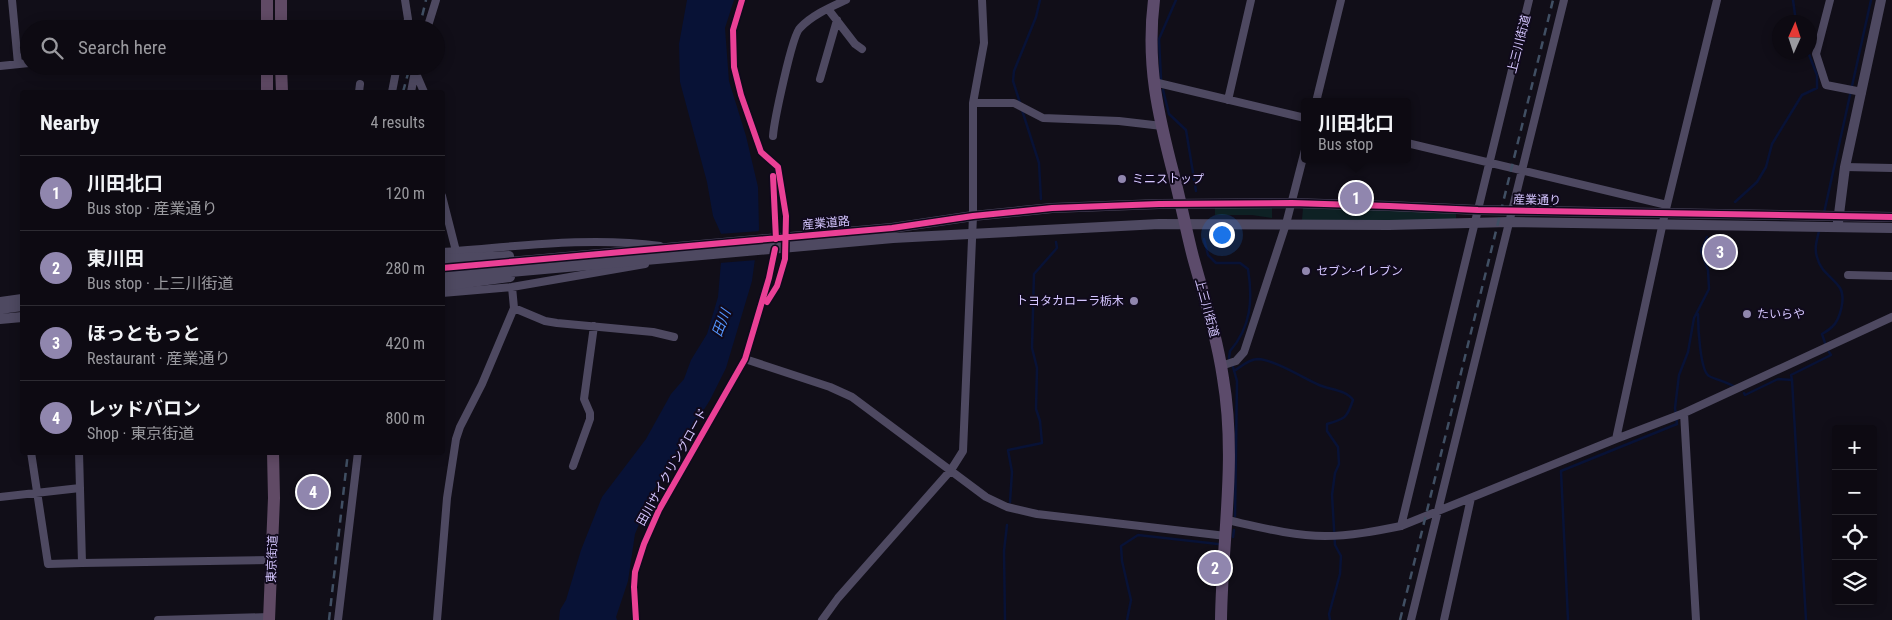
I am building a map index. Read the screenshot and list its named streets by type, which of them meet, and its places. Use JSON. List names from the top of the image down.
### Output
{
  "streets": {
    "highway": ["東京街道"],
    "main road": ["上三川街道"],
    "street": ["産業通り", "産業道路"],
    "cycle path": ["田川サイクリングロード"]
  },
  "crossings": [
    ["上三川街道", "産業通り"],
    ["上三川街道", "産業道路"],
    ["産業通り", "産業道路"]
  ],
  "water": ["田川"],
  "places": [
    "ミニストップ",
    "セブン-イレブン",
    "トヨタカローラ栃木",
    "たいらや"
  ],
  "north": "top",
  "page": {
    "search": "Search here",
    "heading": ["Nearby", "4 results"],
    "popup": ["川田北口", "Bus stop"],
    "list": [
      {
        "mark": "1",
        "name": "川田北口",
        "note": "Bus stop · 産業通り",
        "value": "120 m"
      },
      {
        "mark": "2",
        "name": "東川田",
        "note": "Bus stop · 上三川街道",
        "value": "280 m"
      },
      {
        "mark": "3",
        "name": "ほっともっと",
        "note": "Restaurant · 産業通り",
        "value": "420 m"
      },
      {
        "mark": "4",
        "name": "レッドバロン",
        "note": "Shop · 東京街道",
        "value": "800 m"
      }
    ],
    "pins": [
      "1",
      "3",
      "4",
      "2"
    ],
    "map_buttons": ["+", "−"]
  }
}
